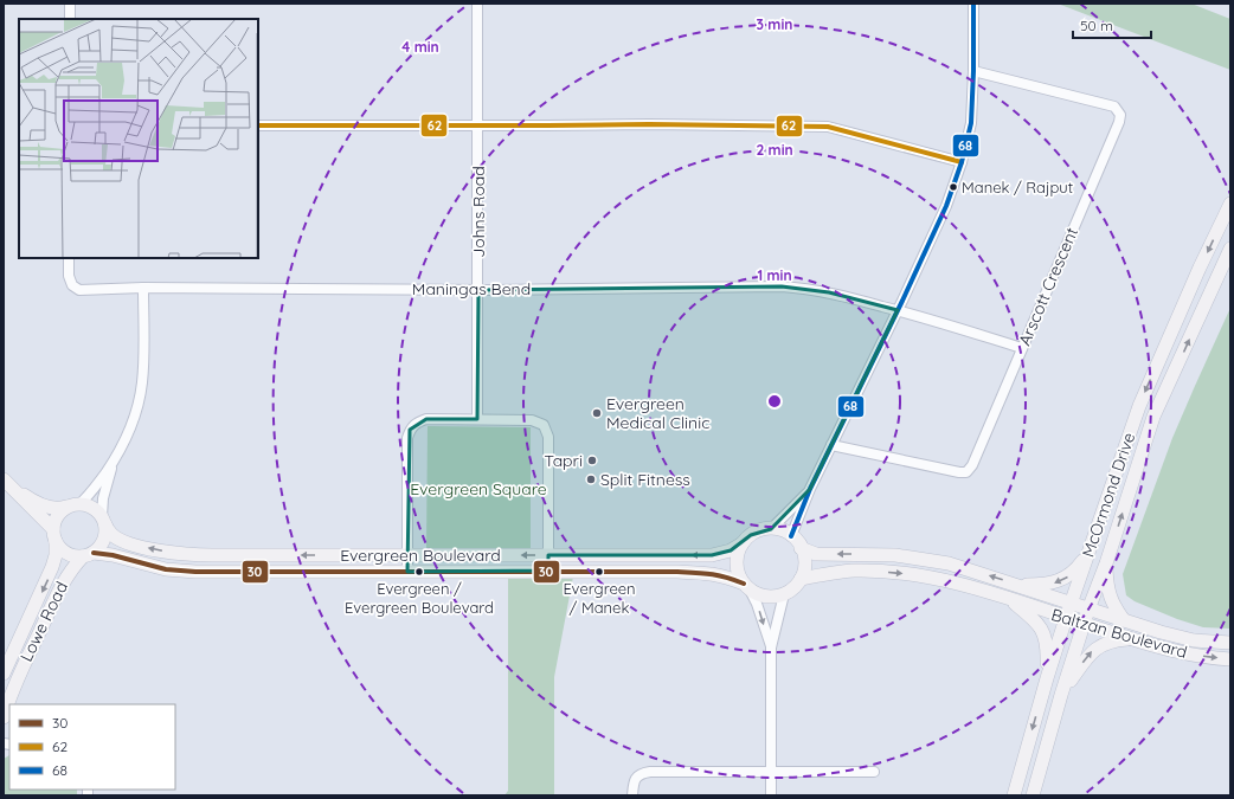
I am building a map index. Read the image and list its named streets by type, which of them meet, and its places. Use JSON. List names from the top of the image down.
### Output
{
  "streets": {
    "street": [
      "Johns Road",
      "Arscott Crescent",
      "Maningas Bend",
      "McOrmond Drive",
      "Evergreen Boulevard",
      "Lowe Road",
      "Baltzan Boulevard"
    ]
  },
  "crossings": [
    ["Johns Road", "Maningas Bend"],
    ["Arscott Crescent", "Maningas Bend"],
    ["McOrmond Drive", "Baltzan Boulevard"],
    ["Evergreen Boulevard", "Lowe Road"]
  ],
  "parks": ["Evergreen Square"],
  "places": [
    "Manek / Rajput",
    "Evergreen Medical Clinic",
    "Tapri",
    "Split Fitness",
    "Evergreen / Evergreen Boulevard",
    "Evergreen / Manek"
  ],
  "lines": ["transit line 68", "transit line 62", "transit line 30"],
  "legend": ["30", "62", "68"],
  "scale_bar": "50 m",
  "rings": [
    "3 min",
    "4 min",
    "2 min",
    "1 min"
  ]
}
